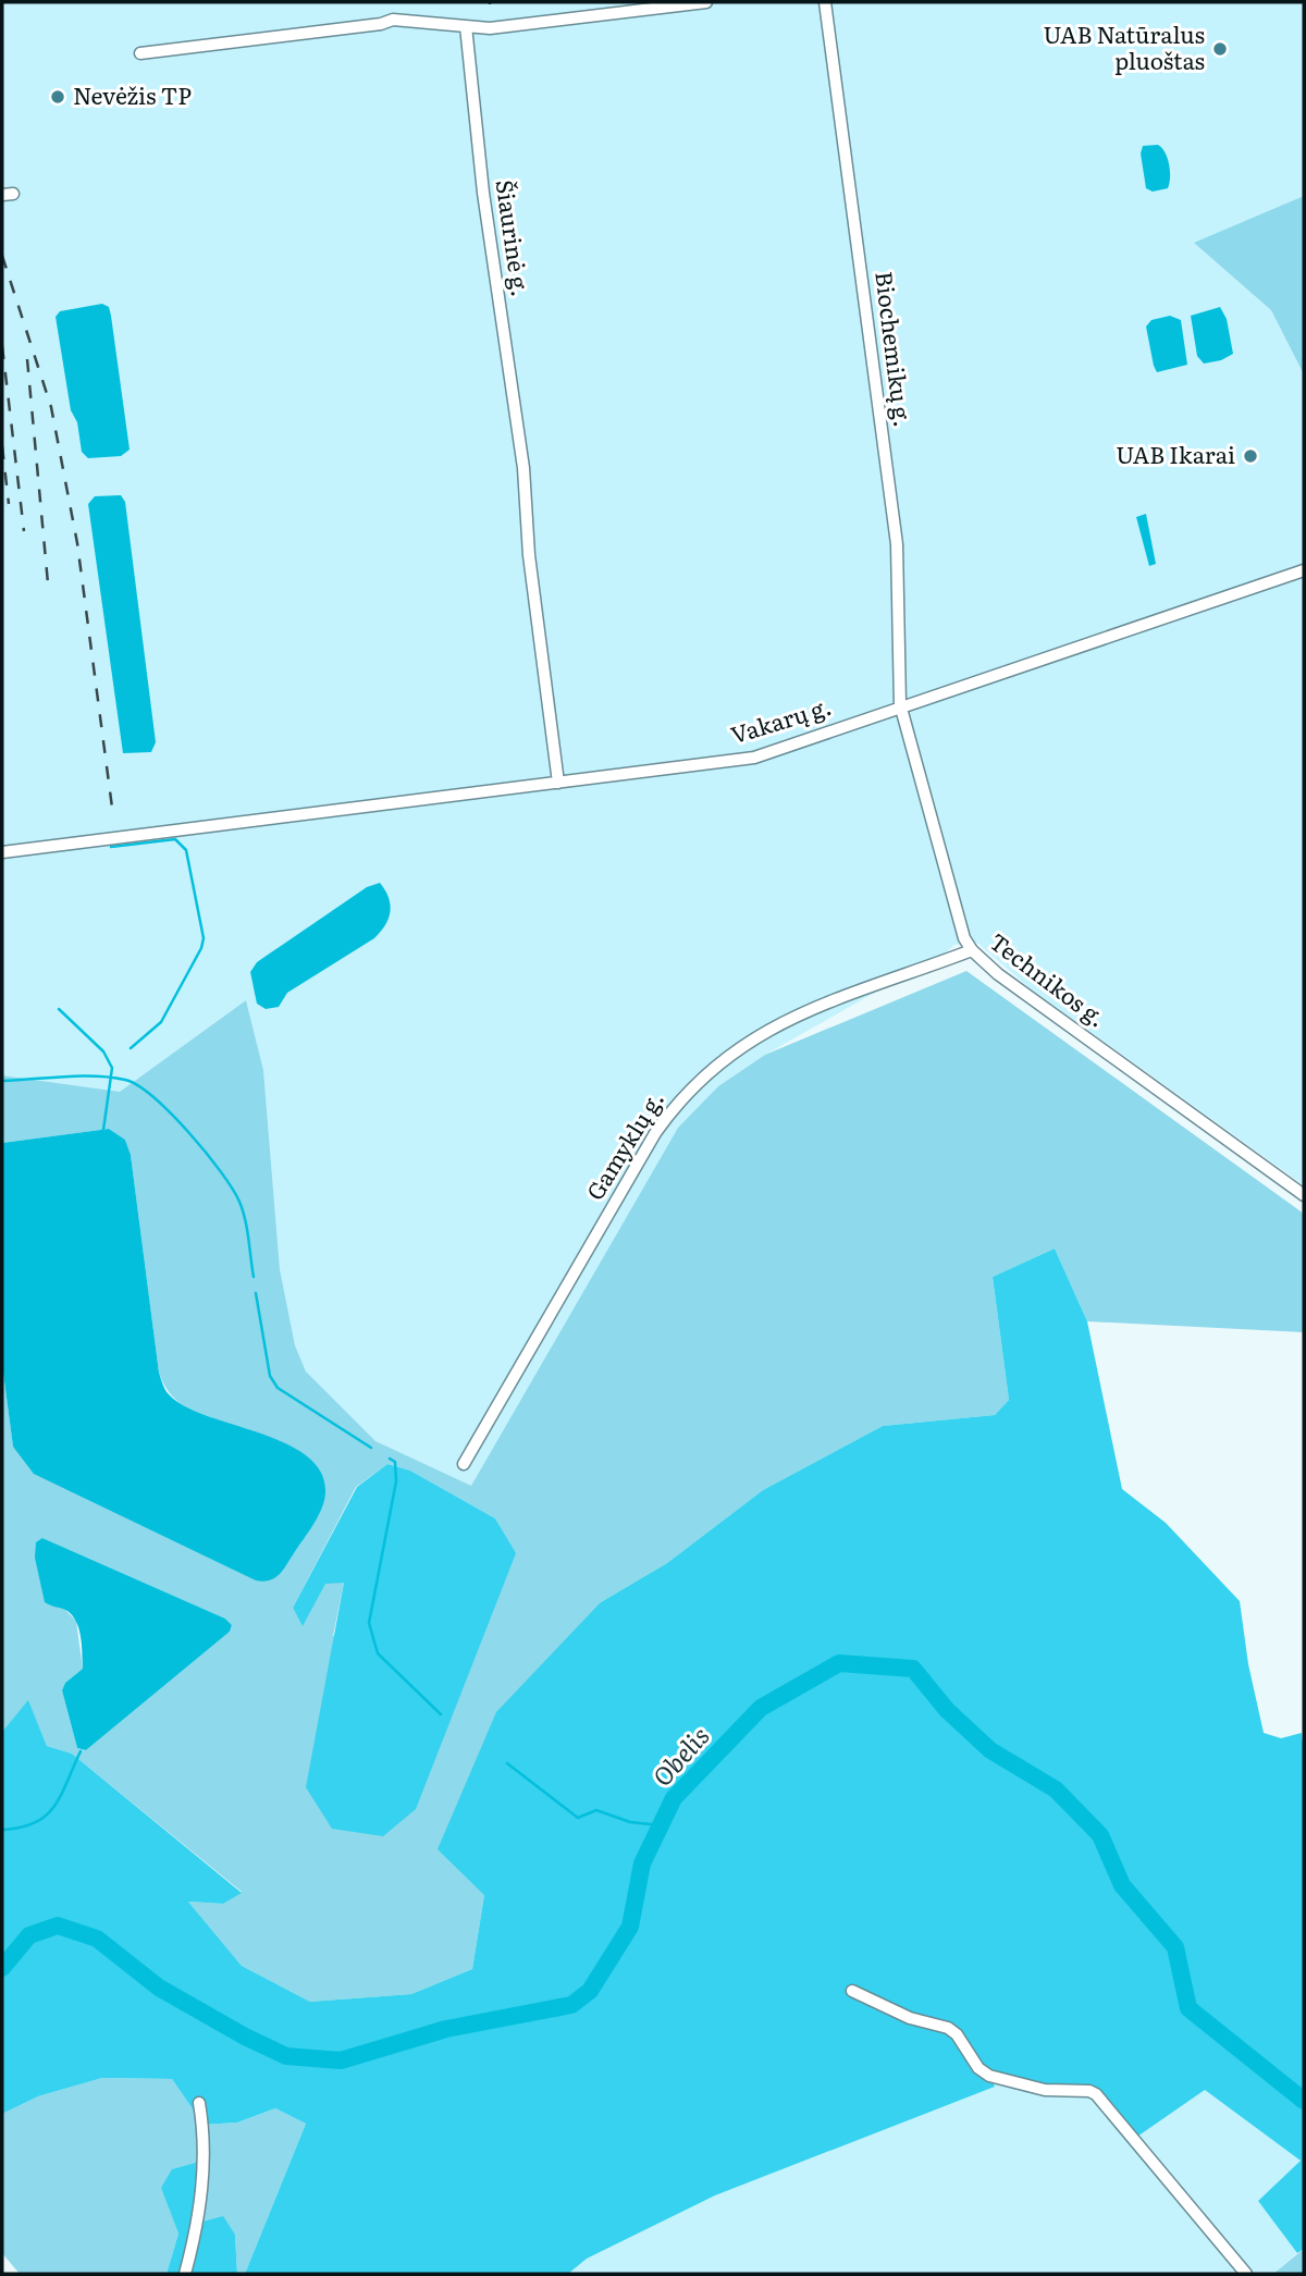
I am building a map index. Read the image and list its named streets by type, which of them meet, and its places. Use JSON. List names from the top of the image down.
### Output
{
  "streets": {
    "street": [
      "Šiaurinė g.",
      "Biochemikų g.",
      "Vakarų g.",
      "Technikos g.",
      "Gamyklų g."
    ]
  },
  "crossings": [
    ["Šiaurinė g.", "Vakarų g."],
    ["Biochemikų g.", "Vakarų g."],
    ["Biochemikų g.", "Technikos g."],
    ["Vakarų g.", "Technikos g."],
    ["Technikos g.", "Gamyklų g."]
  ],
  "water": ["Obelis"],
  "places": ["UAB Natūralus pluoštas", "Nevėžis TP", "UAB Ikarai"]
}
